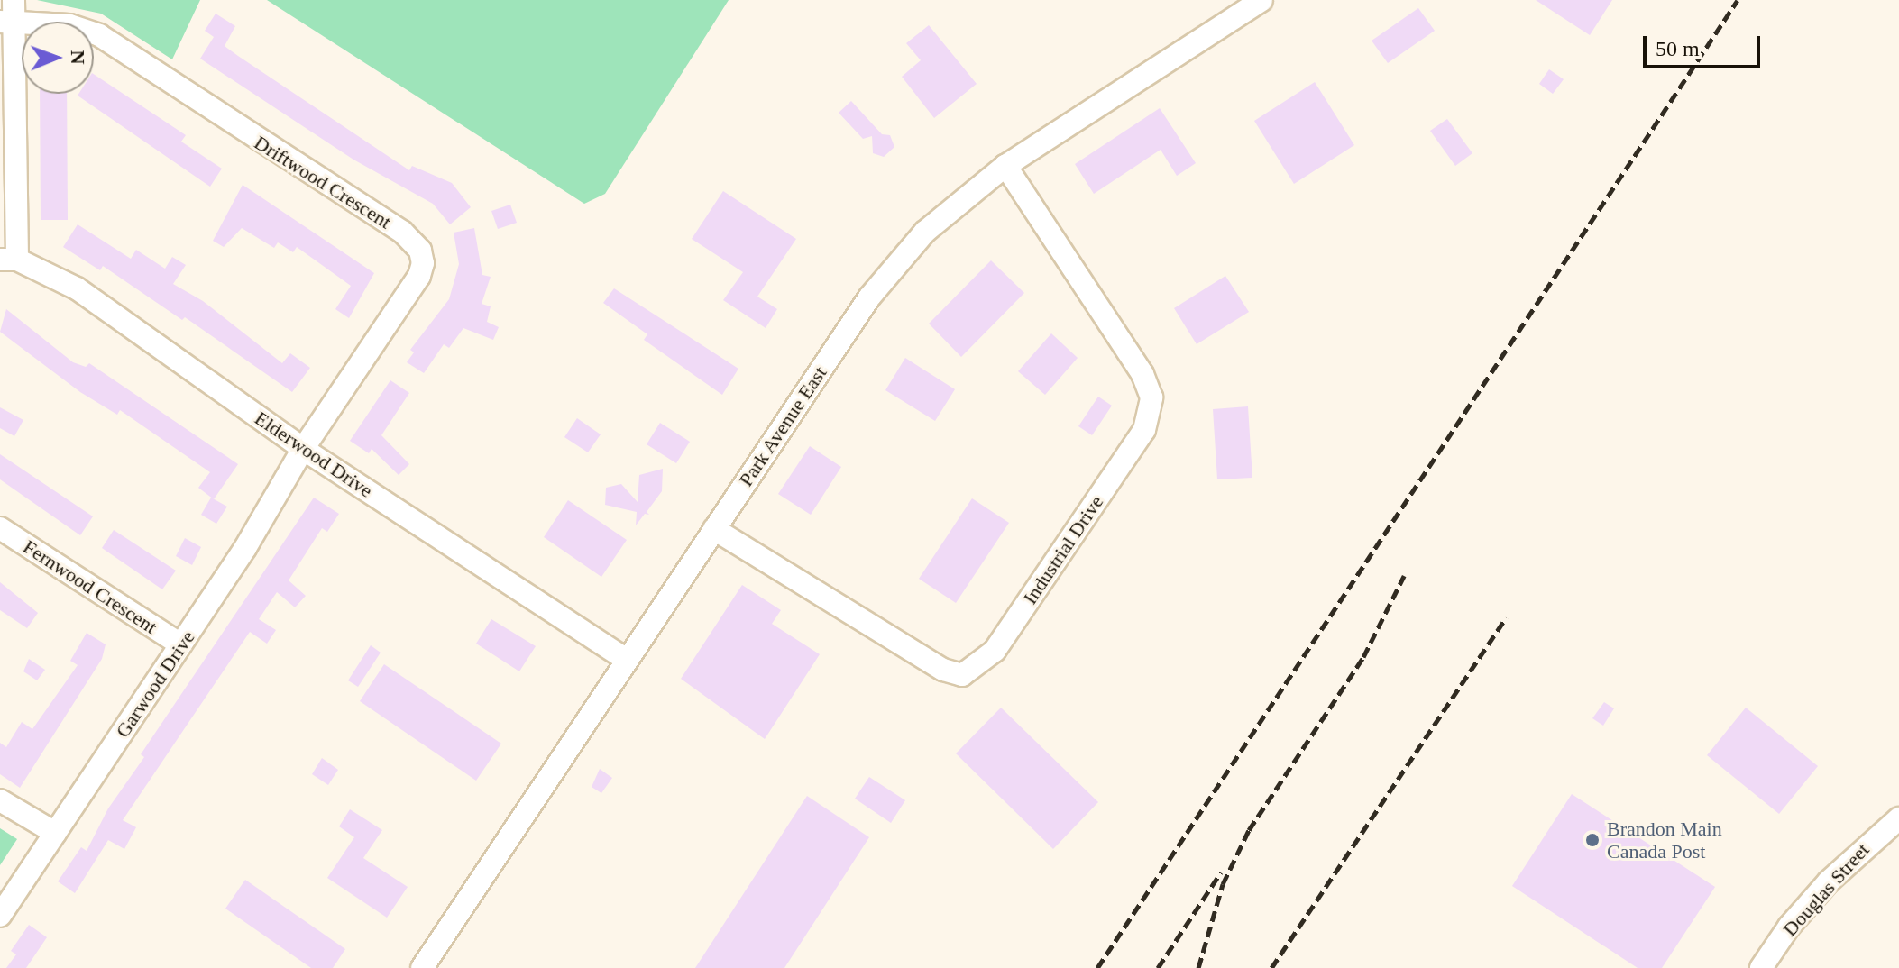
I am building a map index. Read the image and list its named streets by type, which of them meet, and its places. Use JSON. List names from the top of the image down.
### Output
{
  "streets": {
    "street": [
      "Driftwood Crescent",
      "Park Avenue East",
      "Elderwood Drive",
      "Industrial Drive",
      "Fernwood Crescent",
      "Garwood Drive",
      "Douglas Street"
    ]
  },
  "crossings": [
    ["Driftwood Crescent", "Elderwood Drive"],
    ["Driftwood Crescent", "Garwood Drive"],
    ["Park Avenue East", "Elderwood Drive"],
    ["Park Avenue East", "Industrial Drive"],
    ["Elderwood Drive", "Garwood Drive"],
    ["Fernwood Crescent", "Garwood Drive"]
  ],
  "places": ["Brandon Main Canada Post"],
  "scale_bar": "50 m",
  "north": "right"
}
